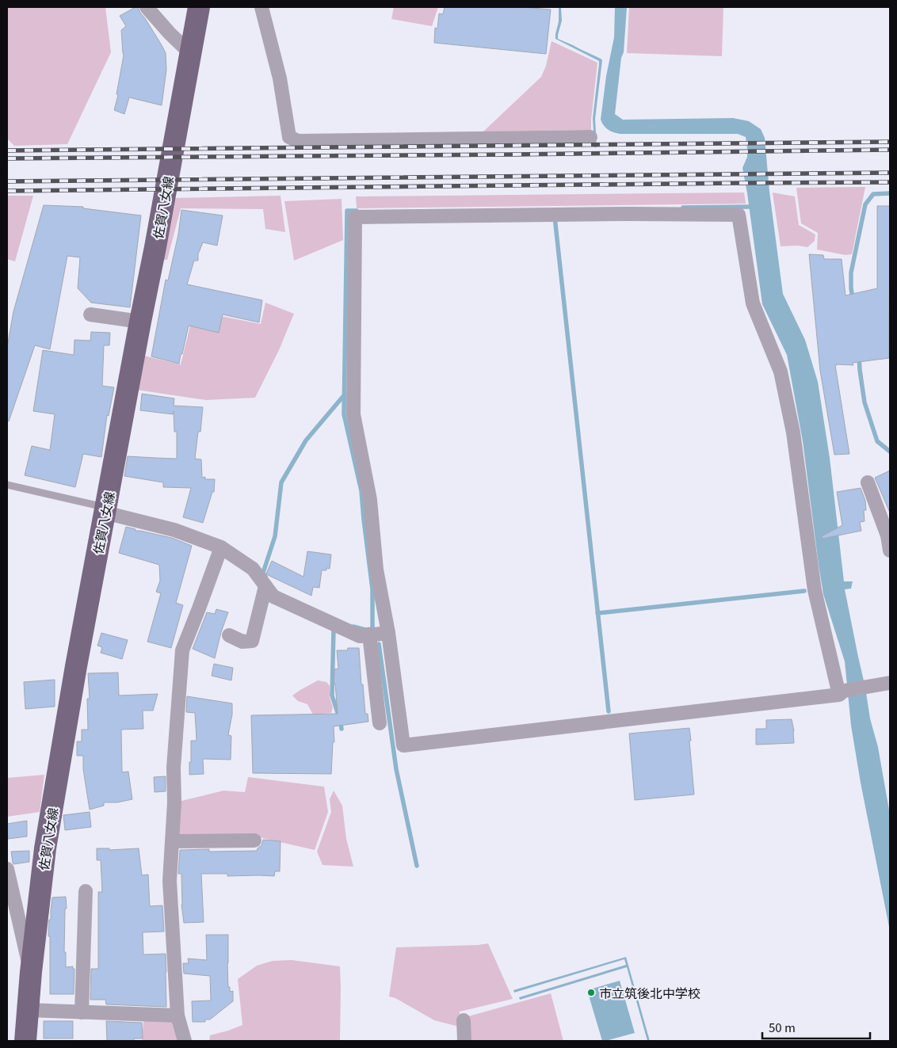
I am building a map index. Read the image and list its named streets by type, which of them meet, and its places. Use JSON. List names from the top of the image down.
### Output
{
  "streets": {
    "main road": ["佐賀八女線"]
  },
  "places": ["市立筑後北中学校"],
  "scale_bar": "50 m"
}
